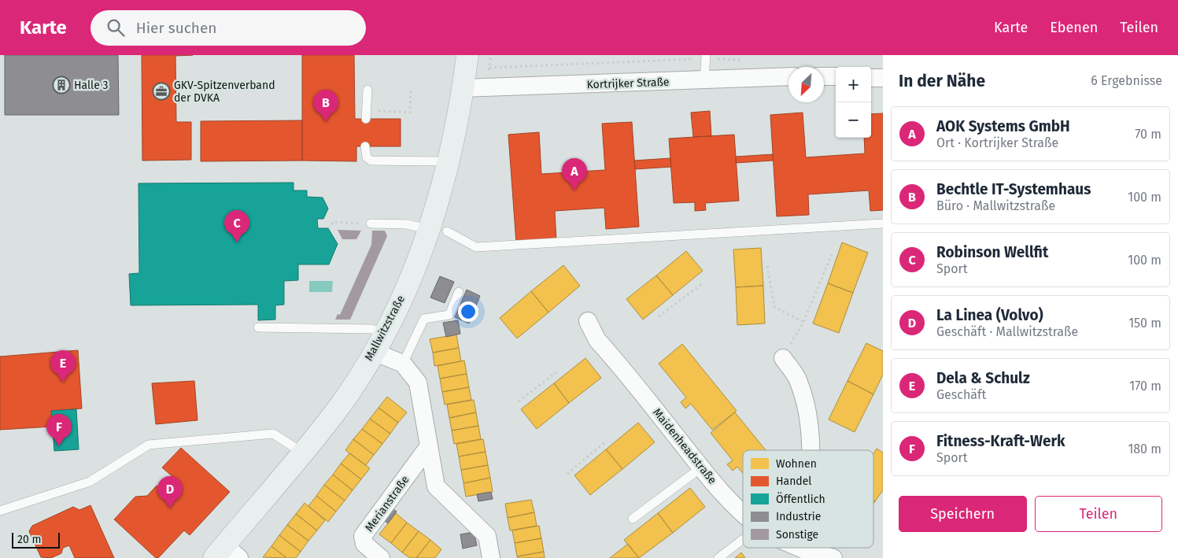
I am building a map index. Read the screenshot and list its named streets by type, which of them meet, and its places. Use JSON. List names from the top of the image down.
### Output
{
  "streets": {
    "street": [
      "Kortrijker Straße",
      "Mallwitzstraße",
      "Maidenheadstraße",
      "Merianstraße"
    ]
  },
  "crossings": [
    ["Kortrijker Straße", "Mallwitzstraße"]
  ],
  "places": {
    "building": ["Halle 3"],
    "office": ["GKV-Spitzenverband der DVKA"]
  },
  "legend": [
    "Wohnen",
    "Handel",
    "Öffentlich",
    "Industrie",
    "Sonstige"
  ],
  "scale_bar": "20 m",
  "north": "bottom left",
  "page": {
    "header": "Karte",
    "search": "Hier suchen",
    "nav": ["Karte", "Ebenen", "Teilen"],
    "heading": ["In der Nähe", "6 Ergebnisse"],
    "map_buttons": ["+", "−"],
    "pins": [
      "B",
      "A",
      "C",
      "E",
      "F",
      "D"
    ],
    "list": [
      {
        "mark": "A",
        "name": "AOK Systems GmbH",
        "note": "Ort · Kortrijker Straße",
        "value": "70 m"
      },
      {
        "mark": "B",
        "name": "Bechtle IT-Systemhaus",
        "note": "Büro · Mallwitzstraße",
        "value": "100 m"
      },
      {
        "mark": "C",
        "name": "Robinson Wellfit",
        "note": "Sport",
        "value": "100 m"
      },
      {
        "mark": "D",
        "name": "La Linea (Volvo)",
        "note": "Geschäft · Mallwitzstraße",
        "value": "150 m"
      },
      {
        "mark": "E",
        "name": "Dela & Schulz",
        "note": "Geschäft",
        "value": "170 m"
      },
      {
        "mark": "F",
        "name": "Fitness-Kraft-Werk",
        "note": "Sport",
        "value": "180 m"
      }
    ],
    "buttons": ["Speichern", "Teilen"],
    "scale": "20 m"
  }
}
